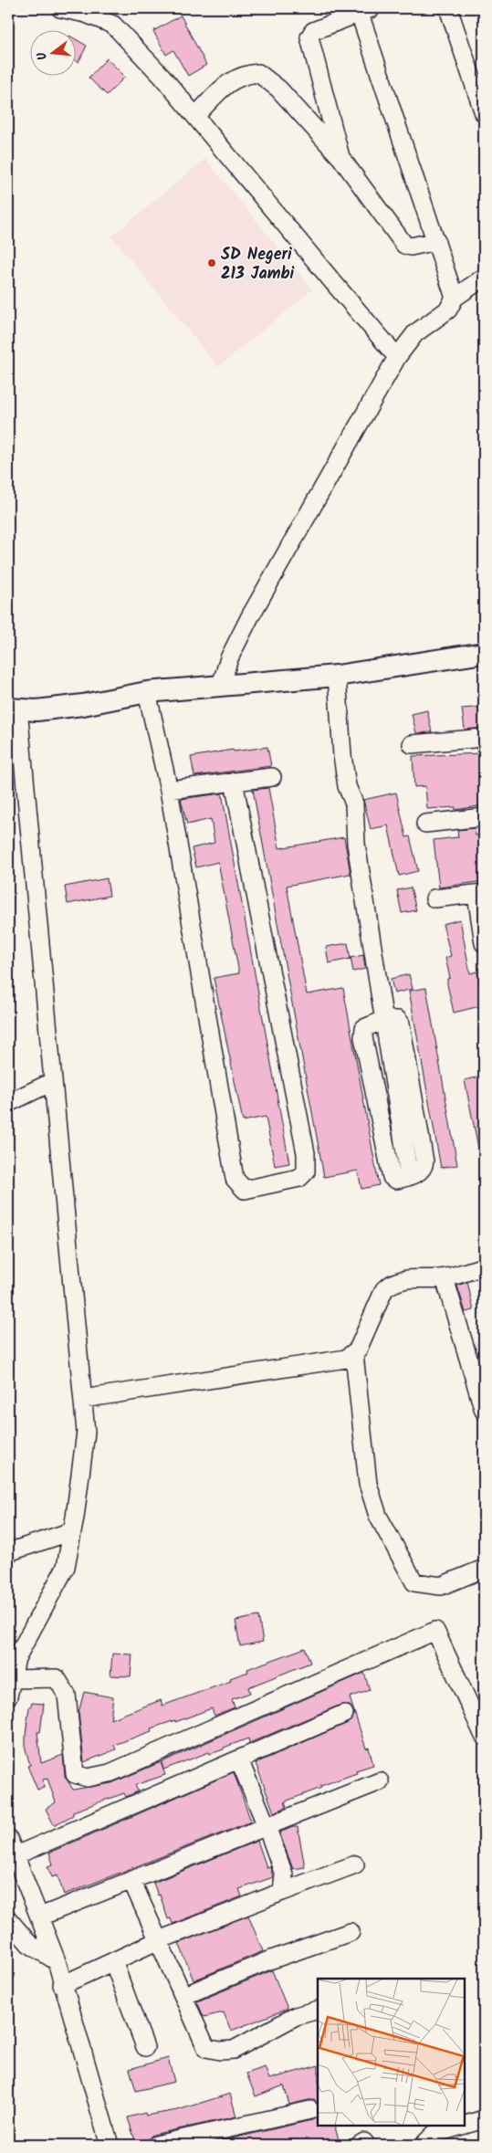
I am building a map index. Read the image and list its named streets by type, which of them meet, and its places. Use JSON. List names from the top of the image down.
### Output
{
  "places": ["SD Negeri 213 Jambi"],
  "north": "left"
}
